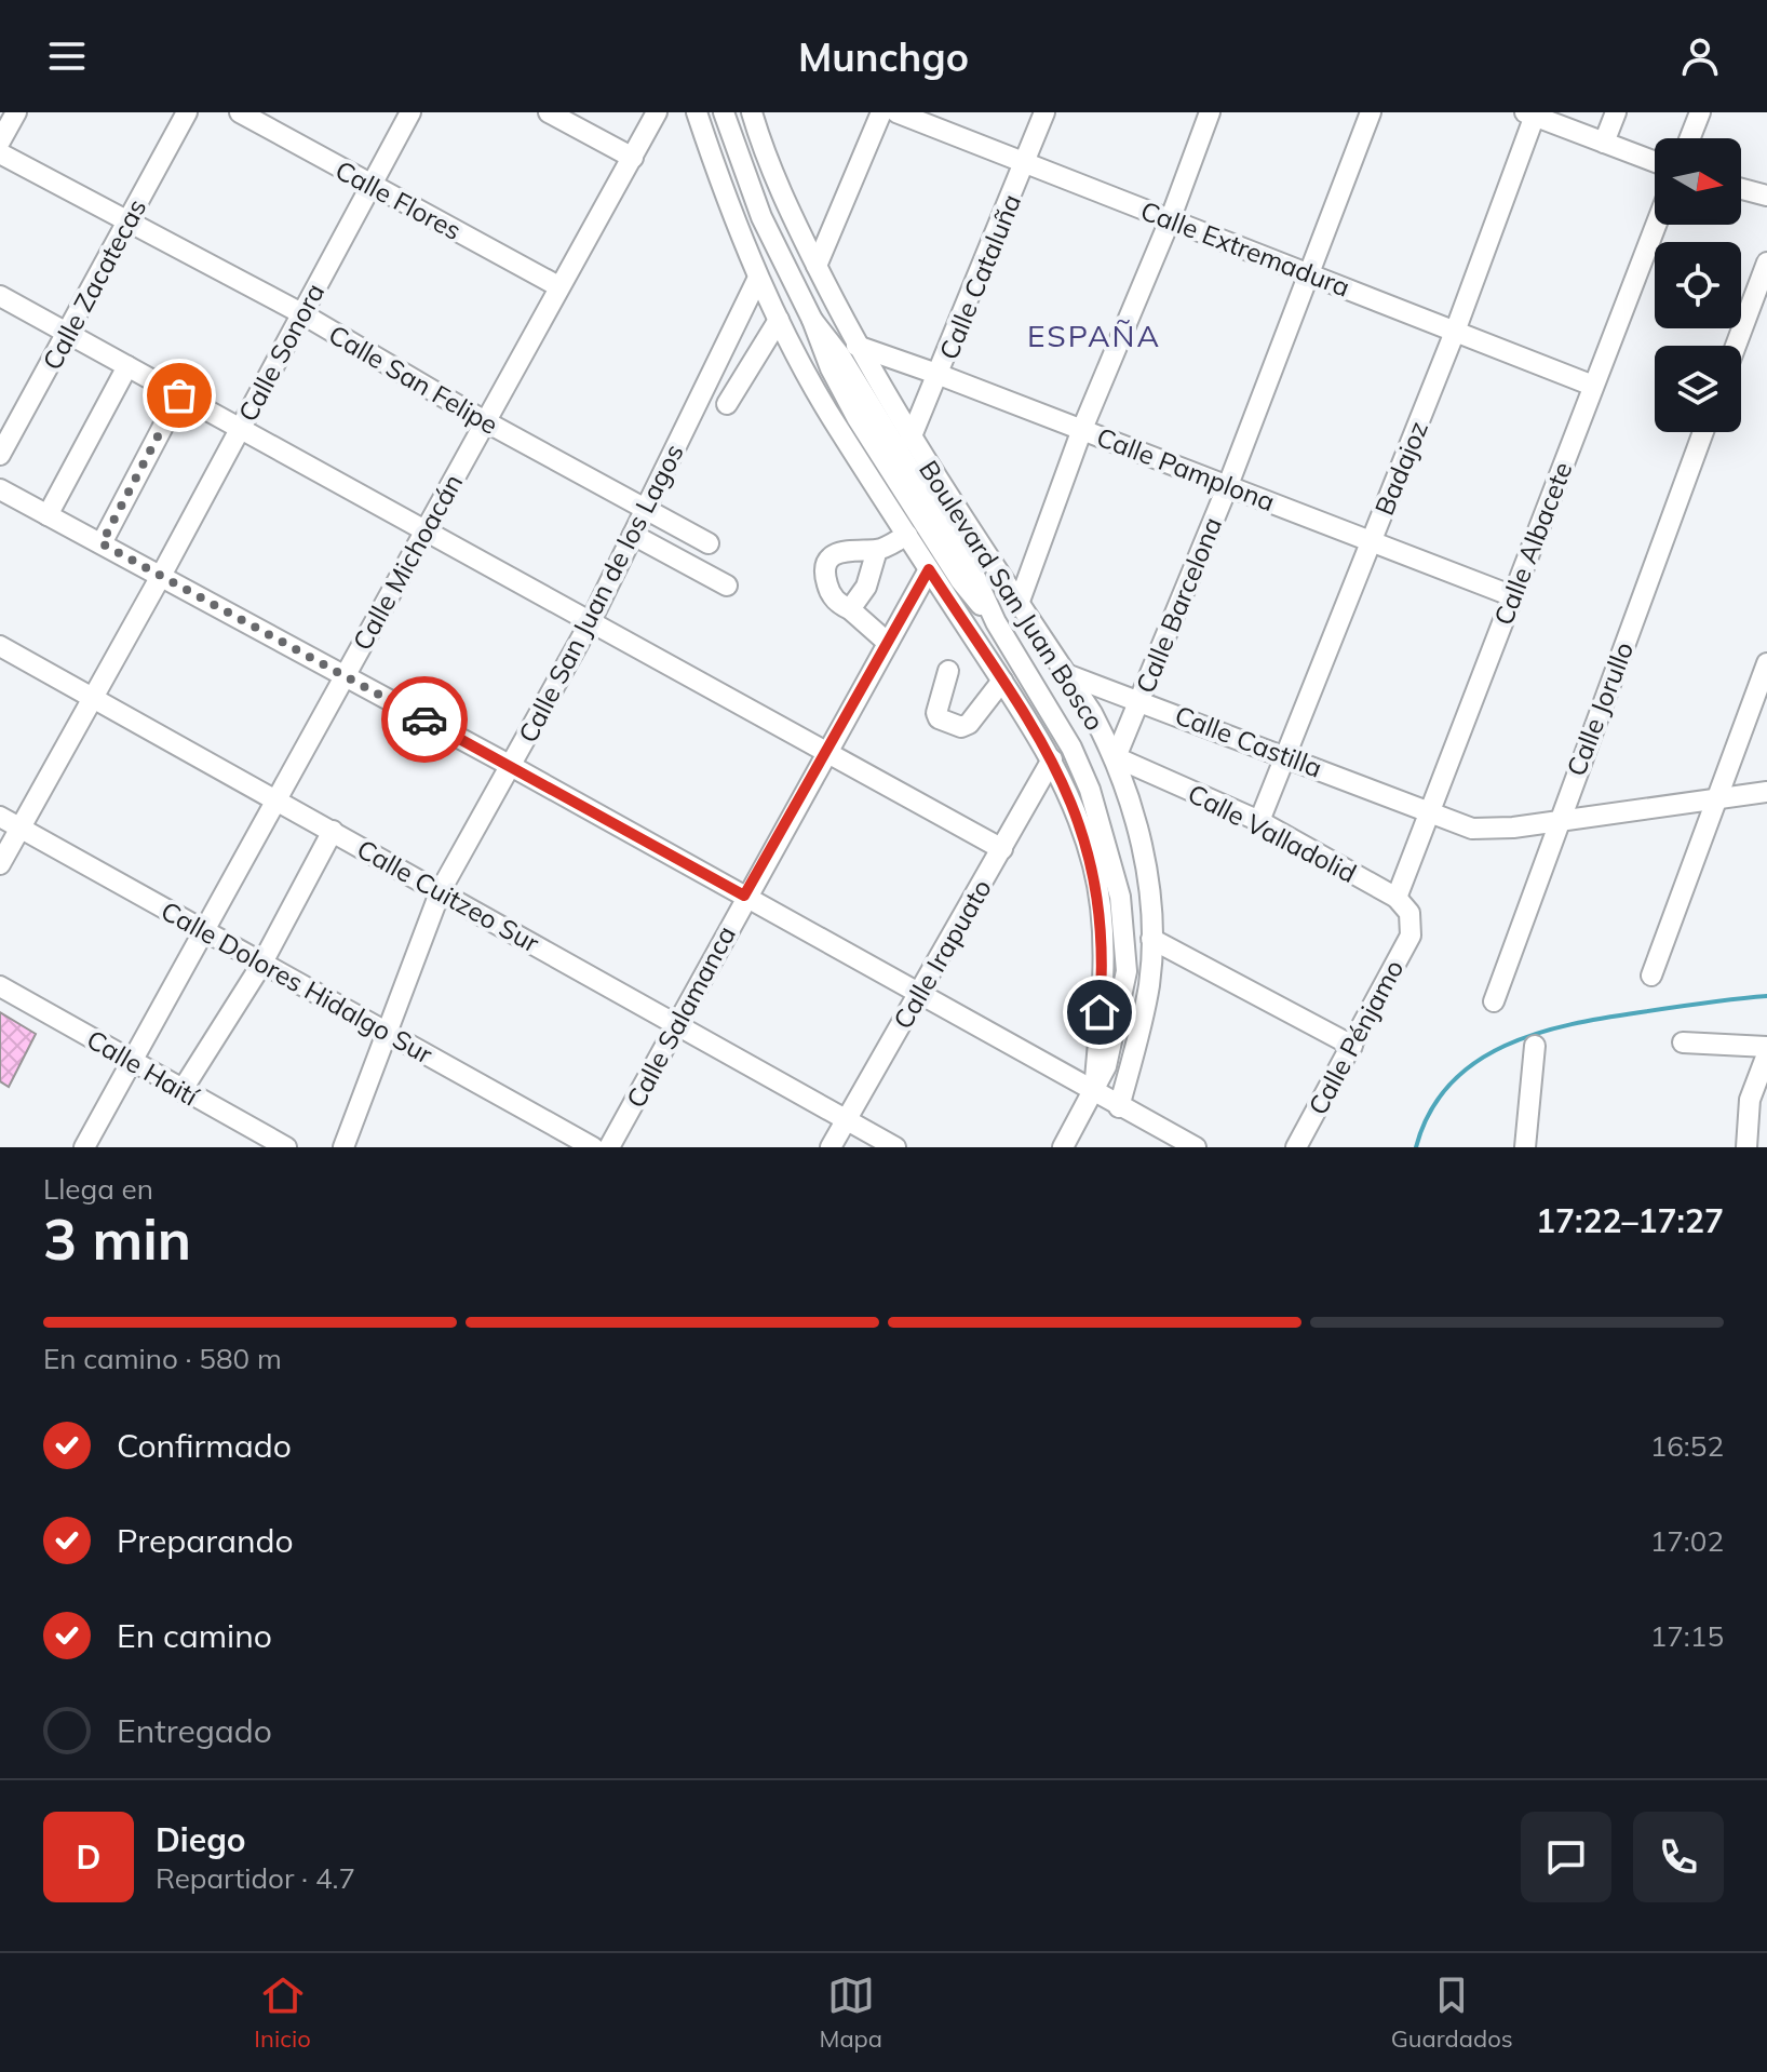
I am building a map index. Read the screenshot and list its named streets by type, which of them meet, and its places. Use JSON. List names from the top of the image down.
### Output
{
  "streets": {
    "street": [
      "Calle Flores",
      "Calle Extremadura",
      "Calle Cataluña",
      "Calle Zacatecas",
      "Calle Sonora",
      "Calle San Felipe",
      "Badajoz",
      "Calle Pamplona",
      "Calle Albacete",
      "Calle Michoacán",
      "Calle San Juan de los Lagos",
      "Boulevard San Juan Bosco",
      "Calle Barcelona",
      "Calle Jorullo",
      "Calle Castilla",
      "Calle Valladolid",
      "Calle Cuitzeo Sur",
      "Calle Irapuato",
      "Calle Dolores Hidalgo Sur",
      "Calle Salamanca",
      "Calle Pénjamo",
      "Calle Haití"
    ]
  },
  "crossings": [
    ["Calle Flores", "Calle Sonora"],
    ["Calle Flores", "Calle Michoacán"],
    ["Calle Extremadura", "Calle Cataluña"],
    ["Calle Extremadura", "Badajoz"],
    ["Calle Extremadura", "Calle Albacete"],
    ["Calle Extremadura", "Calle Barcelona"],
    ["Calle Cataluña", "Calle Pamplona"],
    ["Calle Cataluña", "Boulevard San Juan Bosco"],
    ["Calle Zacatecas", "Calle San Felipe"],
    ["Calle Sonora", "Calle San Felipe"],
    ["Calle Sonora", "Calle Cuitzeo Sur"],
    ["Calle Sonora", "Calle Dolores Hidalgo Sur"],
    ["Calle San Felipe", "Calle Michoacán"],
    ["Calle San Felipe", "Calle San Juan de los Lagos"],
    ["Badajoz", "Calle Pamplona"],
    ["Badajoz", "Calle Castilla"],
    ["Badajoz", "Calle Valladolid"],
    ["Calle Pamplona", "Calle Albacete"],
    ["Calle Pamplona", "Boulevard San Juan Bosco"],
    ["Calle Pamplona", "Calle Barcelona"],
    ["Calle Albacete", "Calle Castilla"],
    ["Calle Albacete", "Calle Valladolid"],
    ["Calle Albacete", "Calle Pénjamo"],
    ["Calle Michoacán", "Calle Cuitzeo Sur"],
    ["Calle Michoacán", "Calle Dolores Hidalgo Sur"],
    ["Calle Michoacán", "Calle Haití"],
    ["Calle San Juan de los Lagos", "Boulevard San Juan Bosco"],
    ["Calle San Juan de los Lagos", "Calle Cuitzeo Sur"],
    ["Calle San Juan de los Lagos", "Calle Dolores Hidalgo Sur"],
    ["Boulevard San Juan Bosco", "Calle Barcelona"],
    ["Boulevard San Juan Bosco", "Calle Castilla"],
    ["Boulevard San Juan Bosco", "Calle Valladolid"],
    ["Boulevard San Juan Bosco", "Calle Irapuato"],
    ["Boulevard San Juan Bosco", "Calle Salamanca"],
    ["Calle Barcelona", "Calle Castilla"],
    ["Calle Barcelona", "Calle Valladolid"],
    ["Calle Jorullo", "Calle Castilla"],
    ["Calle Valladolid", "Calle Pénjamo"],
    ["Calle Cuitzeo Sur", "Calle Irapuato"],
    ["Calle Cuitzeo Sur", "Calle Salamanca"]
  ],
  "districts": ["ESPAÑA"],
  "north": "right",
  "page": {
    "header": "Munchgo",
    "heading": ["3 min", "Llega en", "17:22–17:27"],
    "panel": ["Diego", "Repartidor · 4.7"],
    "bar": "En camino · 580 m",
    "list": [
      ["Confirmado", "16:52"],
      ["Preparando", "17:02"],
      ["En camino", "17:15"],
      "Entregado"
    ],
    "round": "D",
    "tabs": ["Inicio", "Mapa", "Guardados"]
  }
}
